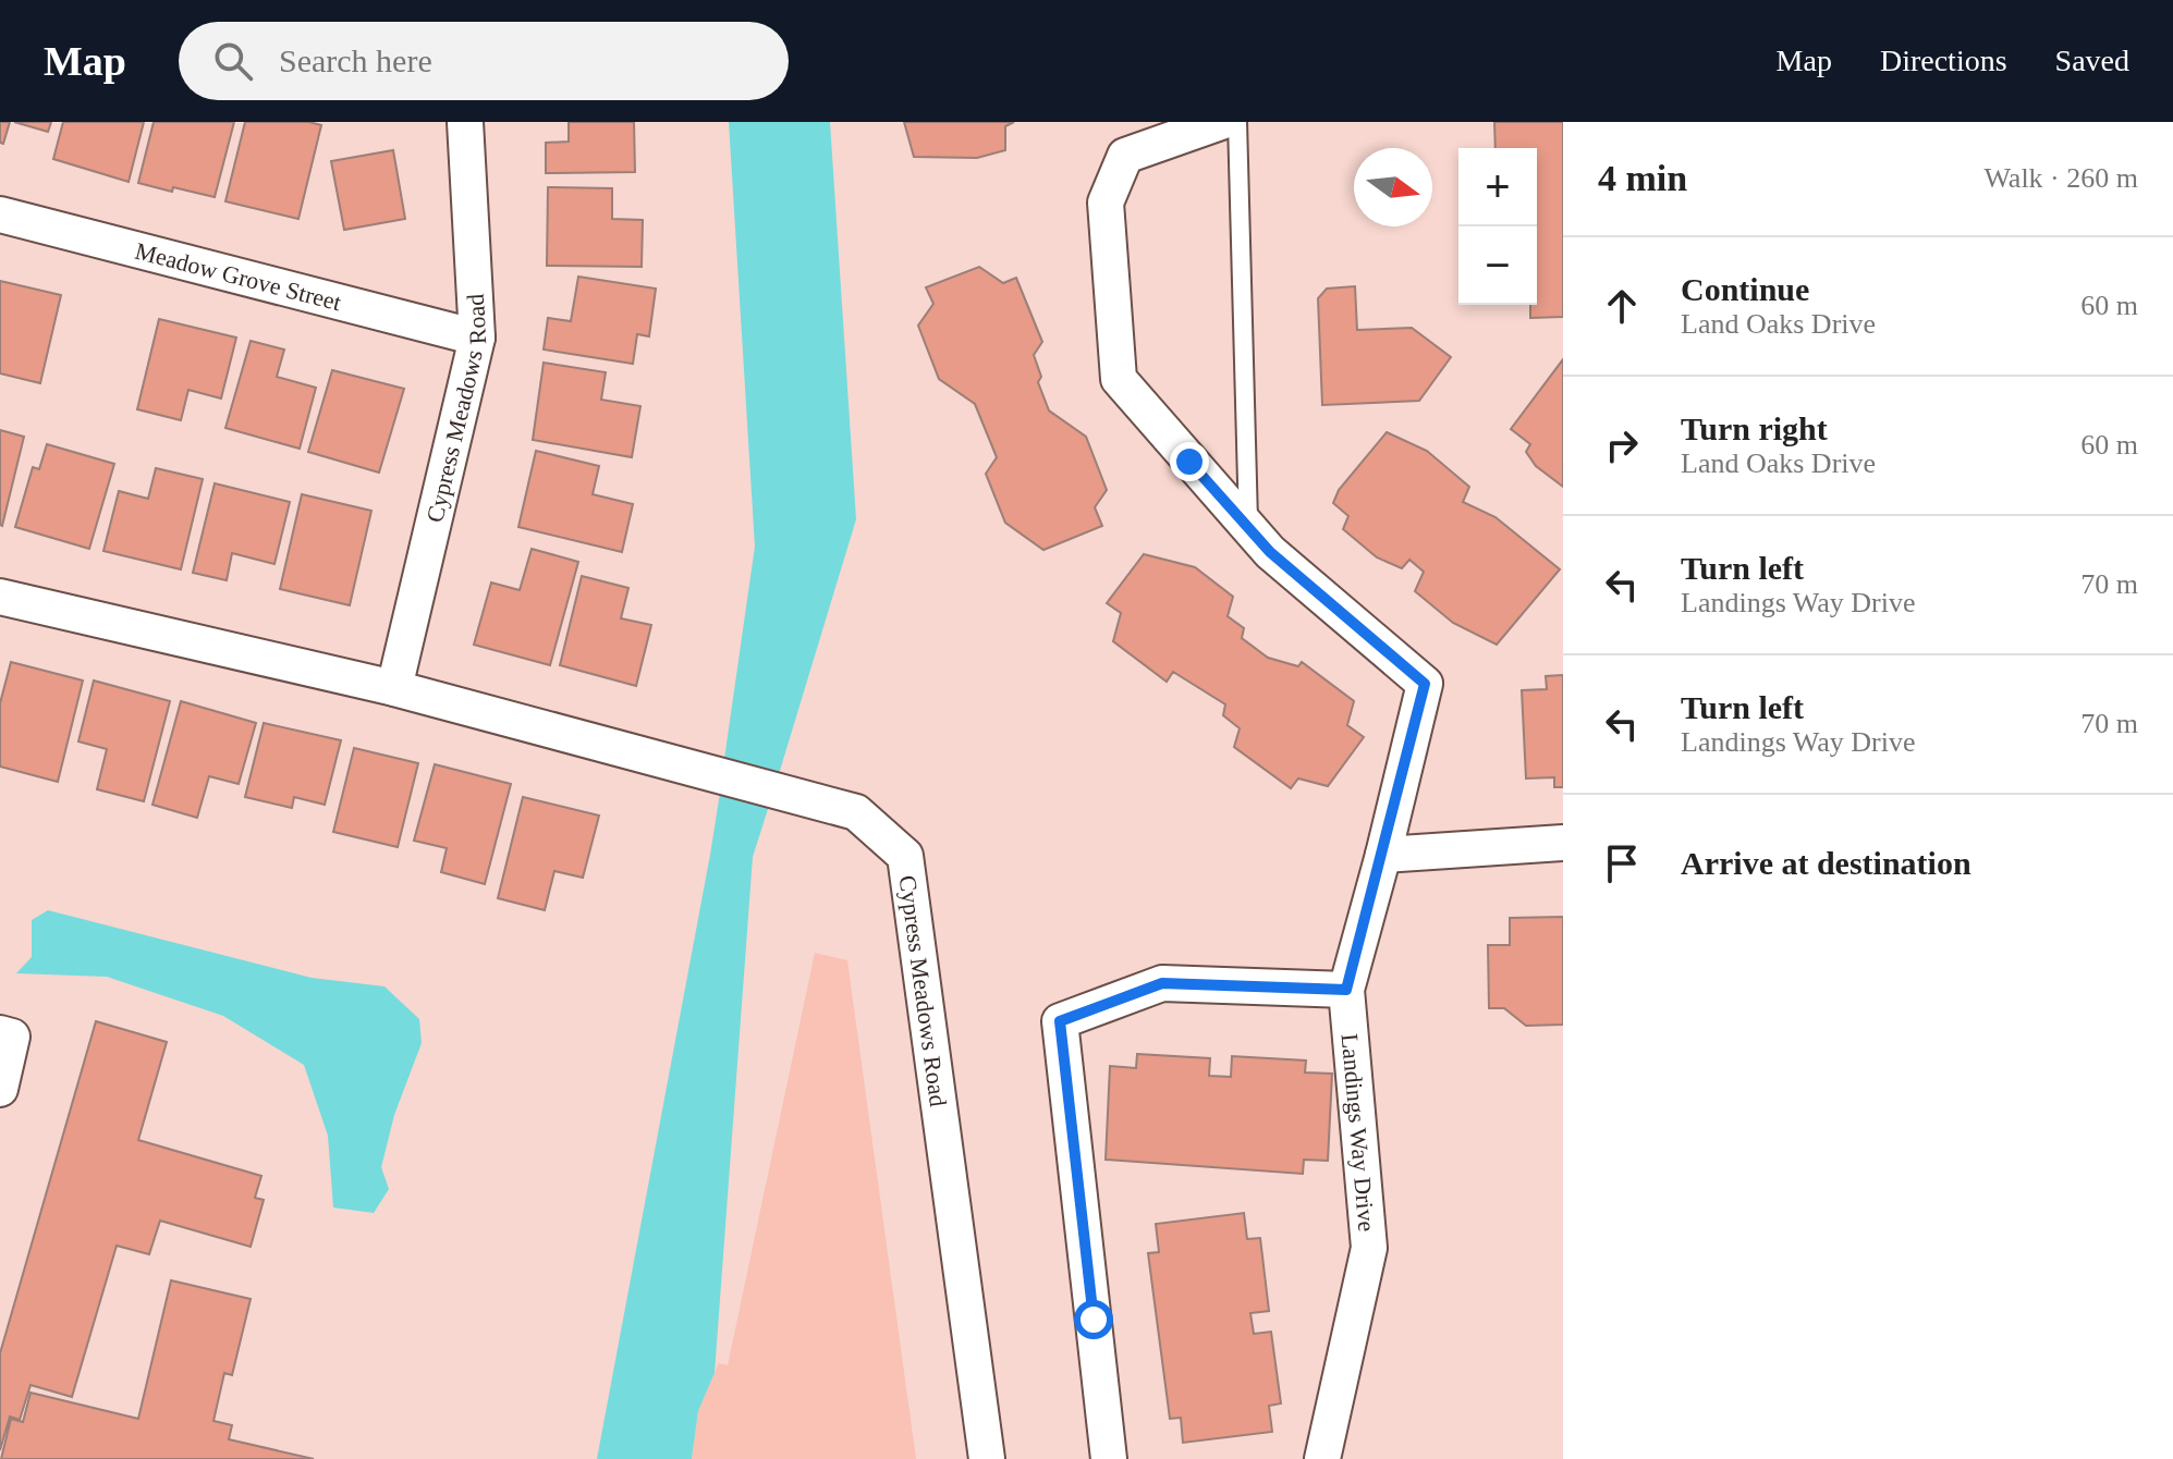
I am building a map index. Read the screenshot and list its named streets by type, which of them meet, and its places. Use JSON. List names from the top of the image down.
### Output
{
  "streets": {
    "street": ["Meadow Grove Street", "Cypress Meadows Road", "Landings Way Drive"]
  },
  "crossings": [
    ["Meadow Grove Street", "Cypress Meadows Road"]
  ],
  "north": "right",
  "page": {
    "header": "Map",
    "search": "Search here",
    "nav": ["Map", "Directions", "Saved"],
    "heading": ["4 min", "Walk · 260 m"],
    "map_buttons": ["+", "−"],
    "list": [
      ["Continue", "Land Oaks Drive", "60 m"],
      ["Turn right", "Land Oaks Drive", "60 m"],
      ["Turn left", "Landings Way Drive", "70 m"],
      ["Turn left", "Landings Way Drive", "70 m"],
      "Arrive at destination"
    ]
  }
}
